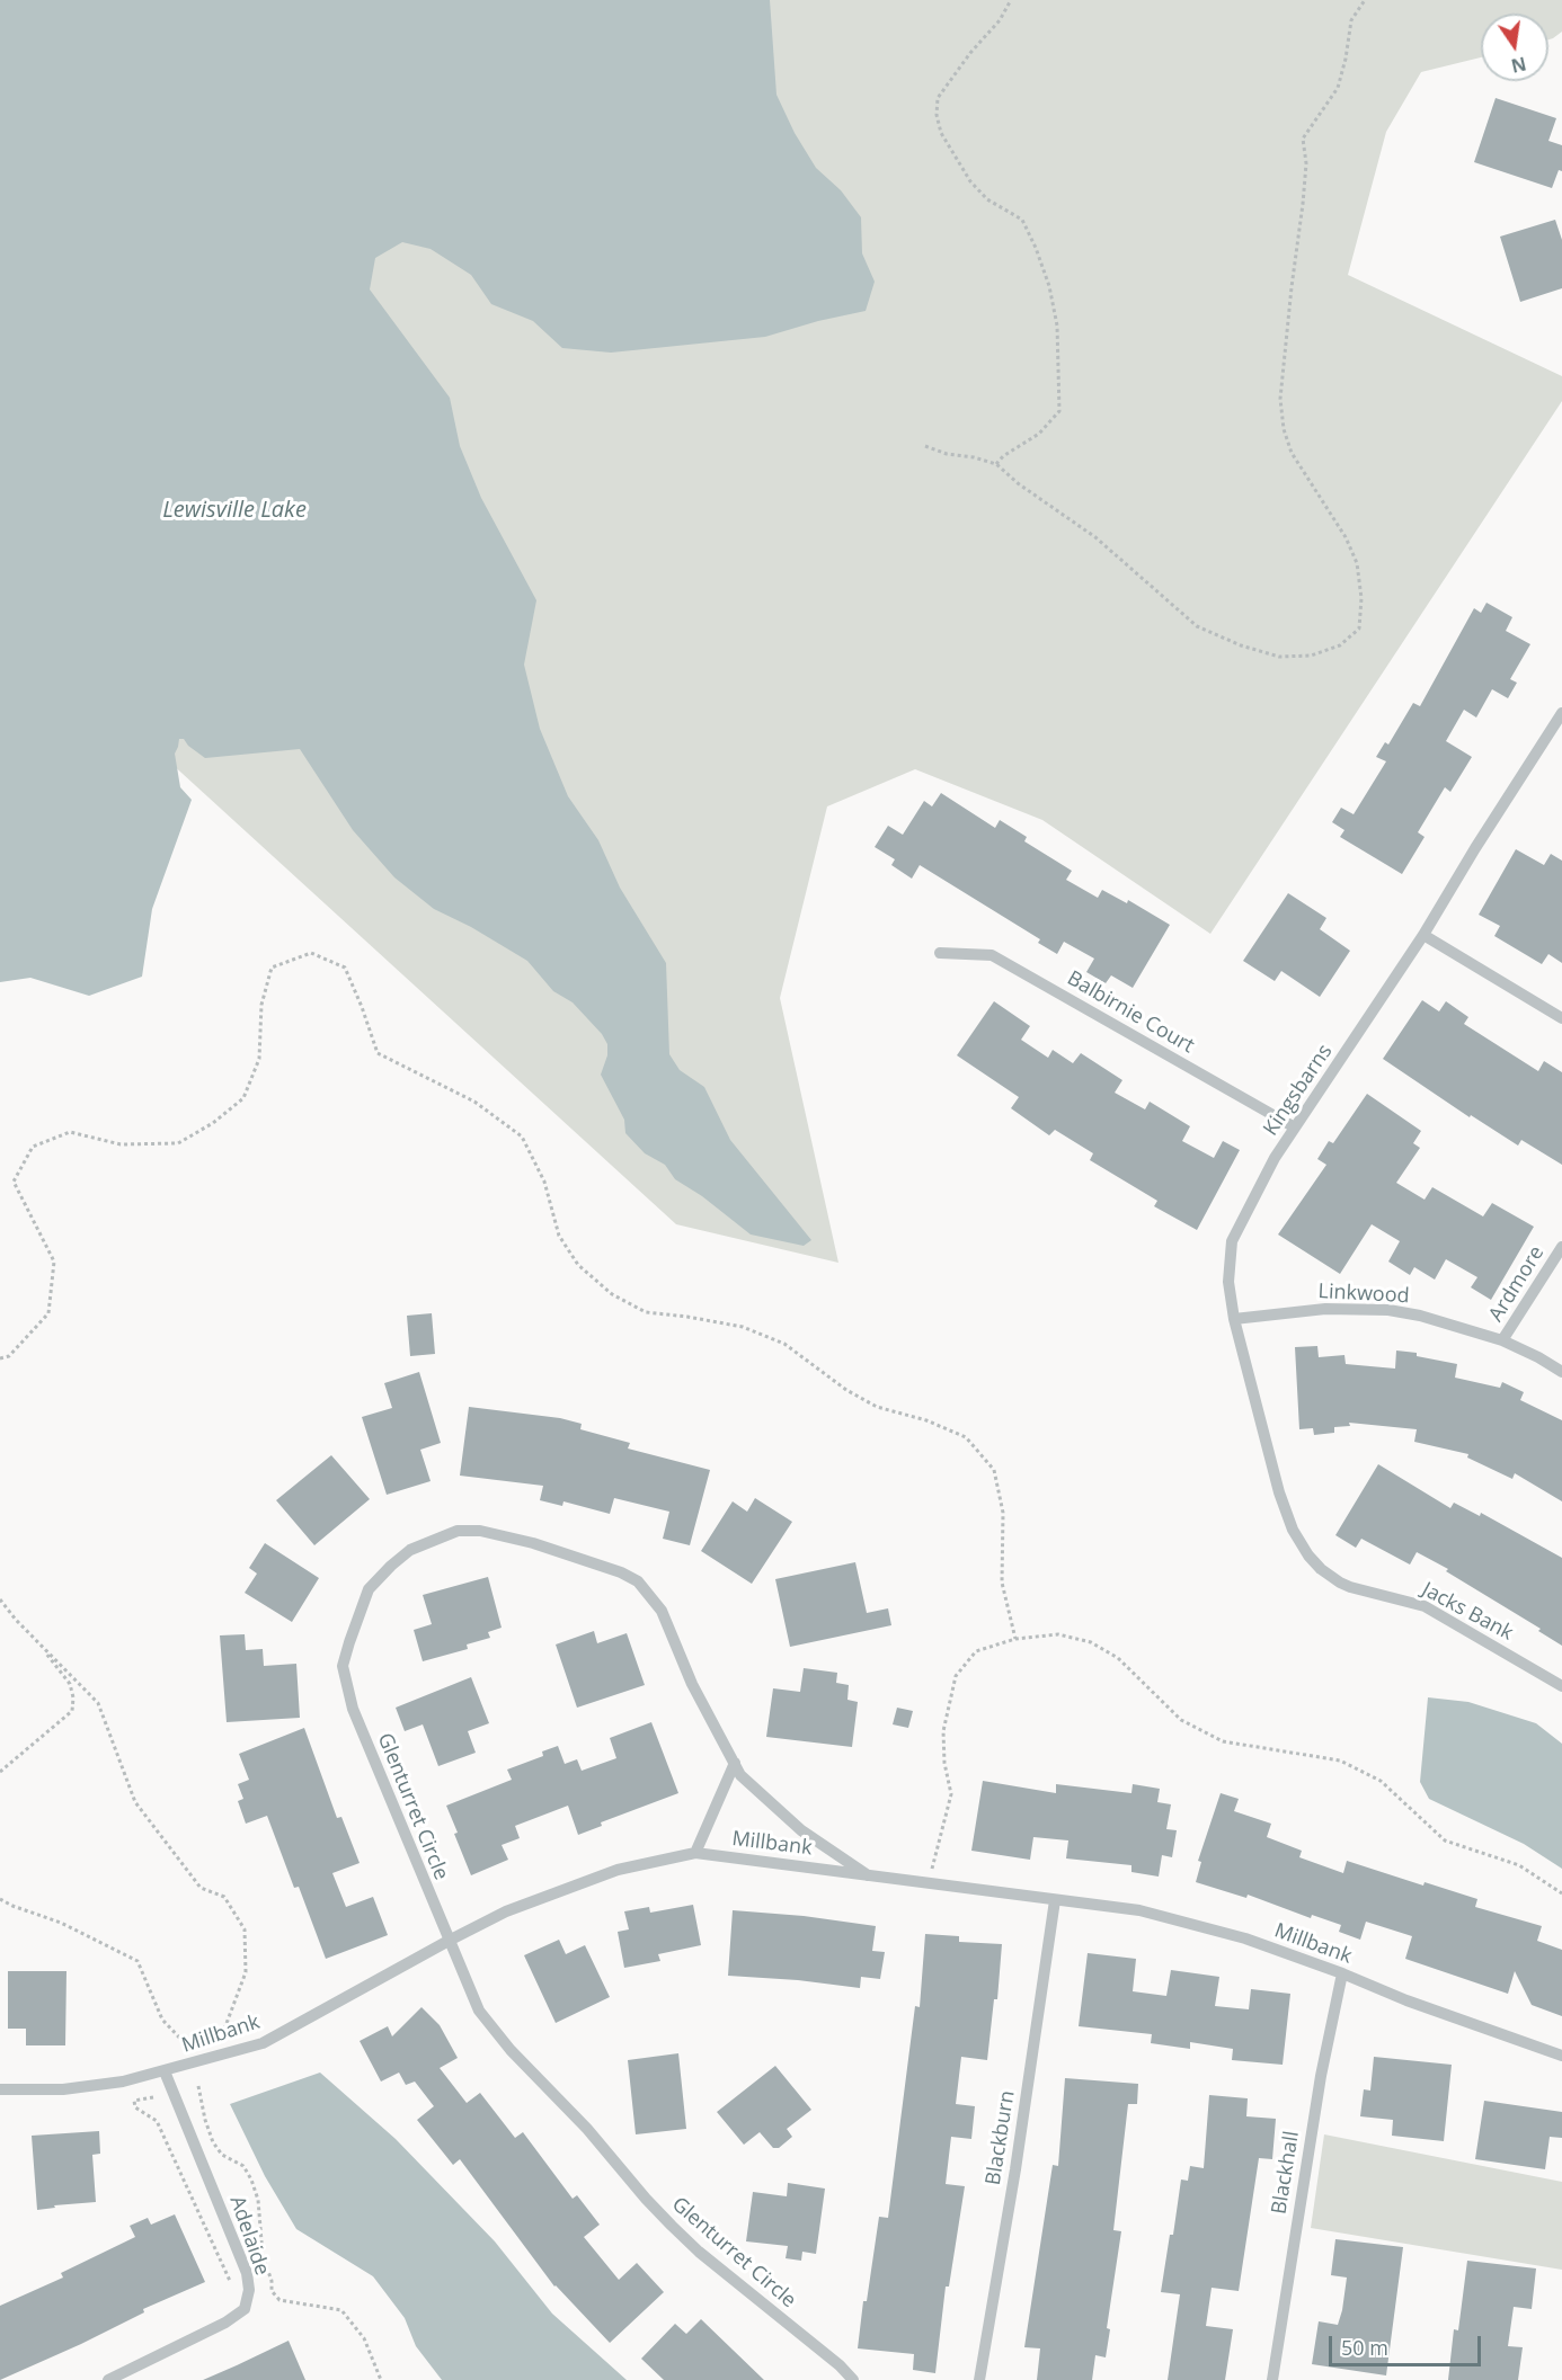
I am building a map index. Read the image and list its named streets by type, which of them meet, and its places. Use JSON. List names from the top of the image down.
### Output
{
  "streets": {
    "street": [
      "Balbirnie Court",
      "Kingsbarns",
      "Ardmore",
      "Linkwood",
      "Jacks Bank",
      "Glenturret Circle",
      "Millbank",
      "Blackburn",
      "Blackhall",
      "Adelaide"
    ]
  },
  "crossings": [
    ["Balbirnie Court", "Kingsbarns"],
    ["Kingsbarns", "Linkwood"],
    ["Kingsbarns", "Jacks Bank"],
    ["Ardmore", "Linkwood"],
    ["Glenturret Circle", "Millbank"],
    ["Millbank", "Blackburn"],
    ["Millbank", "Blackhall"],
    ["Millbank", "Adelaide"]
  ],
  "water": ["Lewisville Lake"],
  "scale_bar": "50 m",
  "north": "bottom"
}
